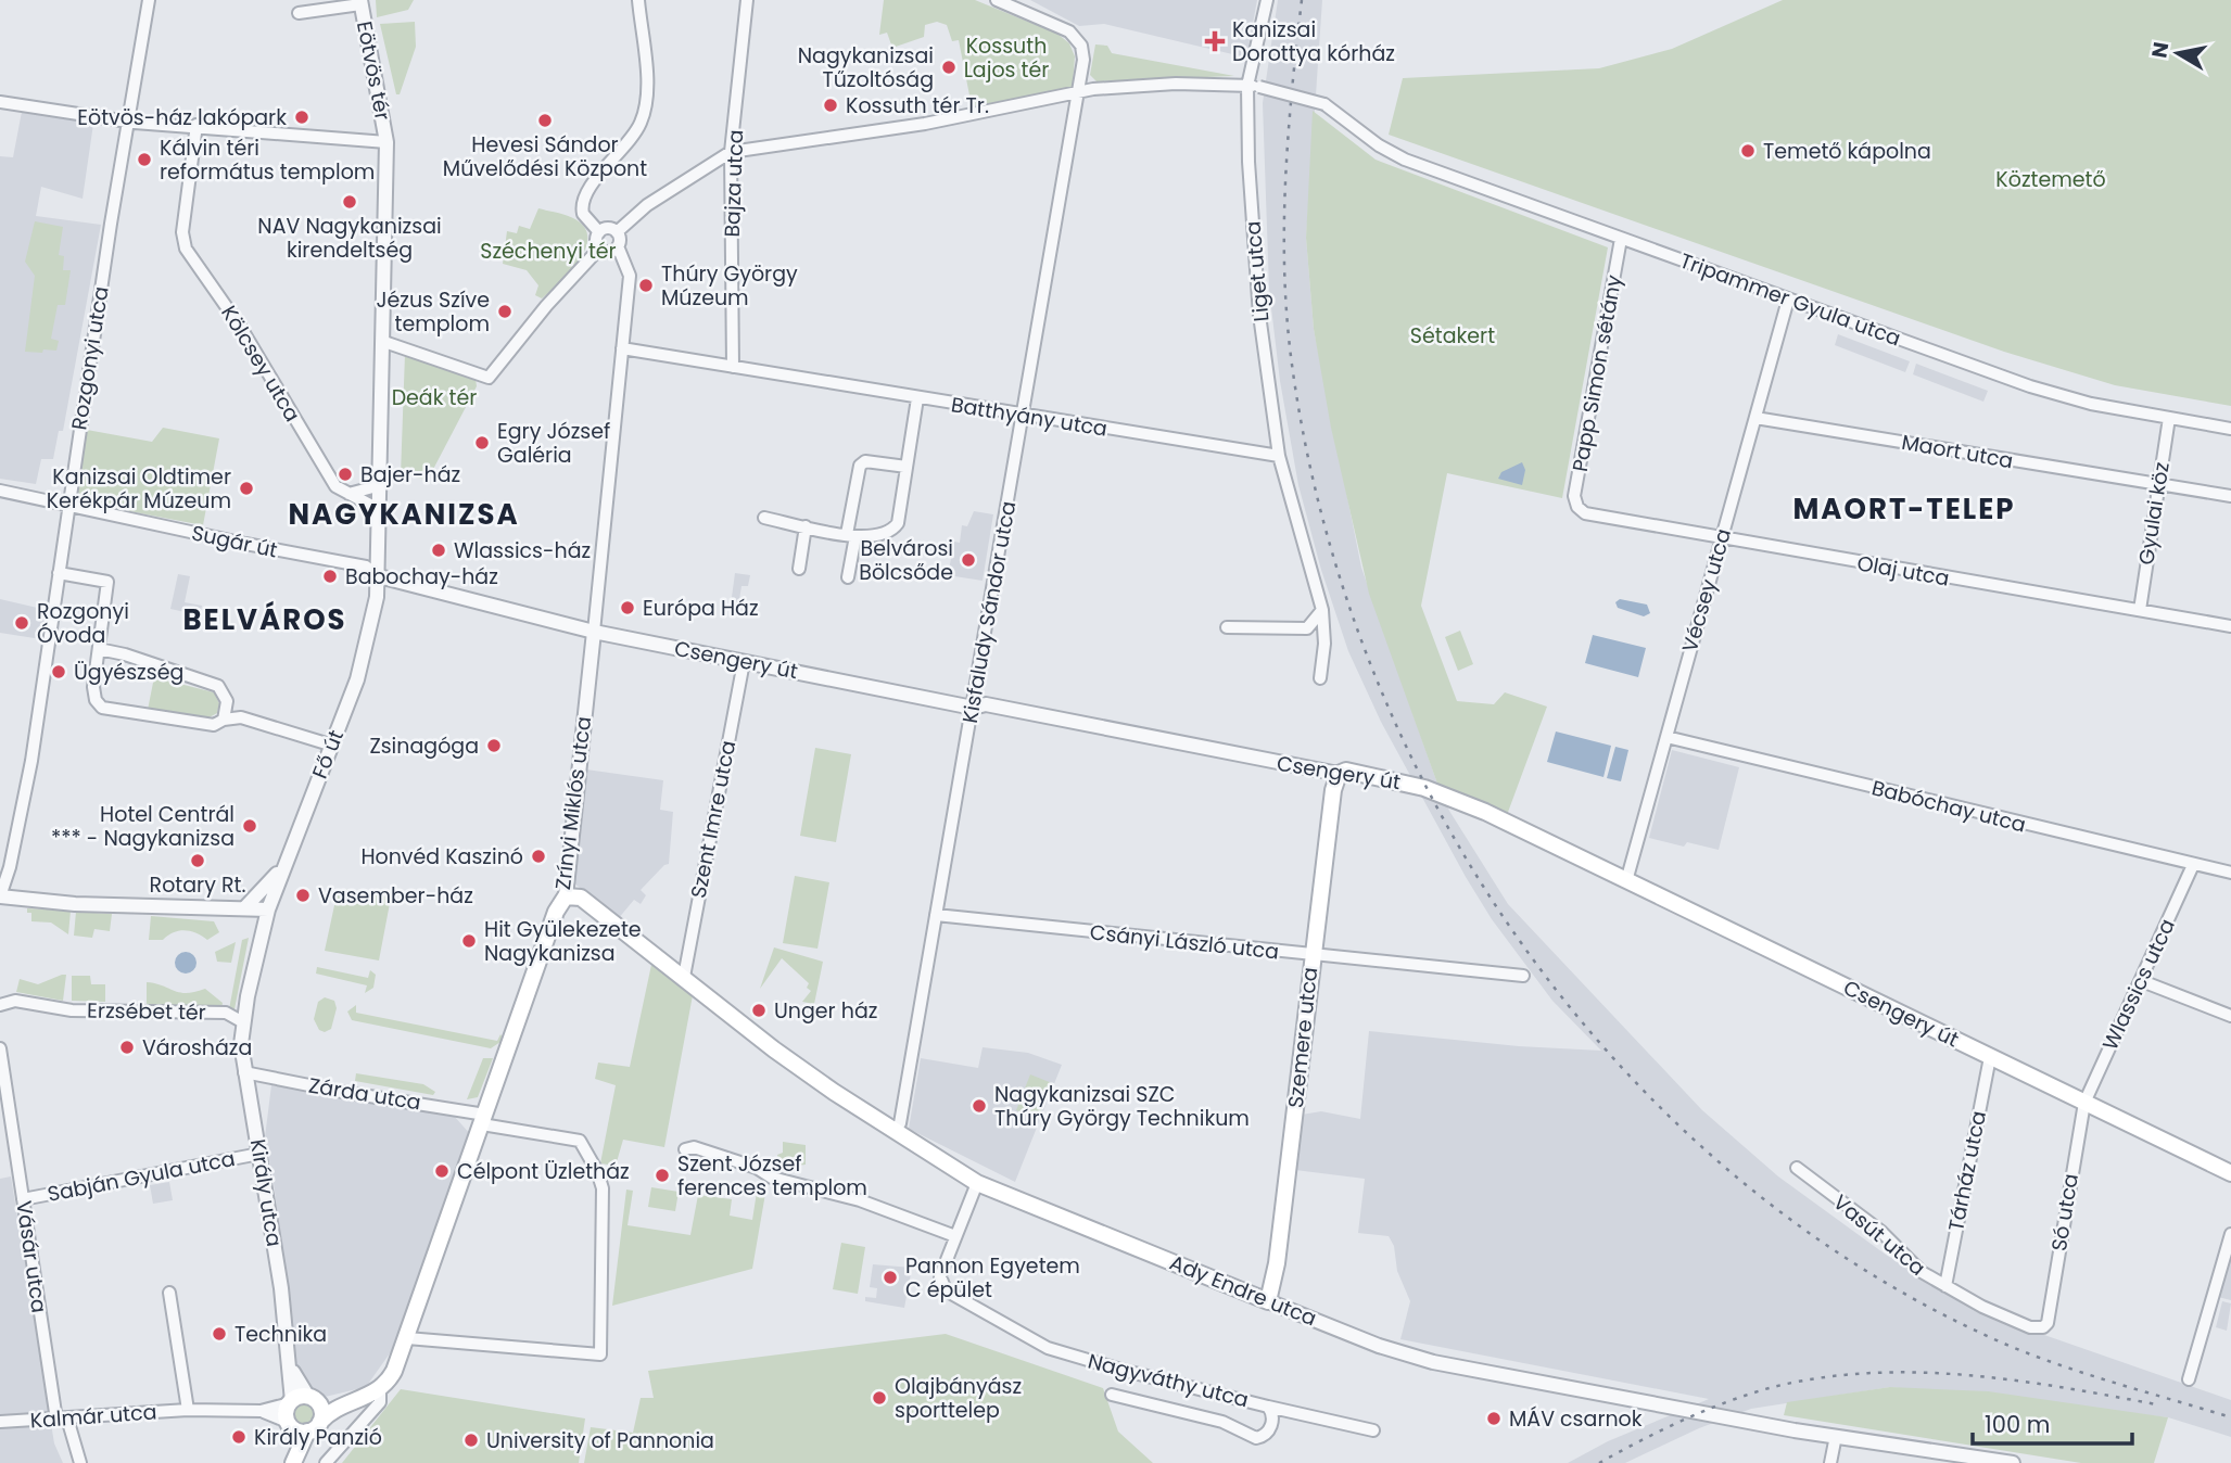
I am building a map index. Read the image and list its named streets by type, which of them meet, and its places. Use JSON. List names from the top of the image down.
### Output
{
  "streets": {
    "main road": [
      "Csengery út",
      "Zrínyi Miklós utca",
      "Szemere utca",
      "Ady Endre utca"
    ],
    "street": [
      "Eötvös tér",
      "Bajza utca",
      "Liget utca",
      "Tripammer Gyula utca",
      "Rozgonyi utca",
      "Kölcsey utca",
      "Papp Simon sétány",
      "Batthyány utca",
      "Maort utca",
      "Gyulai köz",
      "Sugár út",
      "Olaj utca",
      "Vécsey utca",
      "Kisfaludy Sándor utca",
      "Fő út",
      "Babóchay utca",
      "Szent Imre utca",
      "Csányi László utca",
      "Wlassics utca",
      "Erzsébet tér",
      "Zárda utca",
      "Tárház utca",
      "Sabján Gyula utca",
      "Király utca",
      "Só utca",
      "Vasút utca",
      "Vásár utca",
      "Nagyváthy utca",
      "Kalmár utca"
    ]
  },
  "crossings": [
    ["Bajza utca", "Batthyány utca"],
    ["Liget utca", "Tripammer Gyula utca"],
    ["Liget utca", "Batthyány utca"],
    ["Tripammer Gyula utca", "Papp Simon sétány"],
    ["Tripammer Gyula utca", "Gyulai köz"],
    ["Tripammer Gyula utca", "Vécsey utca"],
    ["Rozgonyi utca", "Sugár út"],
    ["Papp Simon sétány", "Olaj utca"],
    ["Batthyány utca", "Kisfaludy Sándor utca"],
    ["Batthyány utca", "Zrínyi Miklós utca"],
    ["Maort utca", "Gyulai köz"],
    ["Maort utca", "Vécsey utca"],
    ["Gyulai köz", "Olaj utca"],
    ["Sugár út", "Csengery út"],
    ["Sugár út", "Fő út"],
    ["Olaj utca", "Vécsey utca"],
    ["Vécsey utca", "Csengery út"],
    ["Vécsey utca", "Babóchay utca"],
    ["Kisfaludy Sándor utca", "Csengery út"],
    ["Kisfaludy Sándor utca", "Csányi László utca"],
    ["Kisfaludy Sándor utca", "Ady Endre utca"],
    ["Csengery út", "Fő út"],
    ["Csengery út", "Zrínyi Miklós utca"],
    ["Csengery út", "Szent Imre utca"],
    ["Csengery út", "Wlassics utca"],
    ["Csengery út", "Szemere utca"],
    ["Csengery út", "Tárház utca"],
    ["Csengery út", "Só utca"],
    ["Fő út", "Erzsébet tér"],
    ["Fő út", "Király utca"],
    ["Zrínyi Miklós utca", "Zárda utca"],
    ["Zrínyi Miklós utca", "Ady Endre utca"],
    ["Babóchay utca", "Wlassics utca"],
    ["Szent Imre utca", "Ady Endre utca"],
    ["Csányi László utca", "Szemere utca"],
    ["Wlassics utca", "Só utca"],
    ["Erzsébet tér", "Király utca"],
    ["Szemere utca", "Ady Endre utca"],
    ["Zárda utca", "Király utca"],
    ["Tárház utca", "Vasút utca"],
    ["Sabján Gyula utca", "Király utca"],
    ["Sabján Gyula utca", "Vásár utca"],
    ["Király utca", "Kalmár utca"],
    ["Só utca", "Vasút utca"],
    ["Vásár utca", "Kalmár utca"]
  ],
  "districts": ["MAORT-TELEP", "NAGYKANIZSA", "BELVÁROS"],
  "parks": [
    "Kossuth Lajos tér",
    "Köztemető",
    "Széchenyi tér",
    "Sétakert",
    "Deák tér"
  ],
  "places": {
    "health": ["Kanizsai Dorottya kórház"],
    "other": [
      "Nagykanizsai Tűzoltóság",
      "Kossuth tér Tr.",
      "Eötvös-ház lakópark",
      "Hevesi Sándor Művelődési Központ",
      "Temető kápolna",
      "Kálvin téri református templom",
      "NAV Nagykanizsai kirendeltség",
      "Thúry György Múzeum",
      "Jézus Szíve templom",
      "Egry József Galéria",
      "Bajer-ház",
      "Kanizsai Oldtimer Kerékpár Múzeum",
      "Wlassics-ház",
      "Belvárosi Bölcsőde",
      "Babochay-ház",
      "Európa Ház",
      "Rozgonyi Óvoda",
      "Ügyészség",
      "Zsinagóga",
      "Hotel Centrál *** - Nagykanizsa",
      "Honvéd Kaszinó",
      "Rotary Rt.",
      "Vasember-ház",
      "Hit Gyülekezete Nagykanizsa",
      "Unger ház",
      "Városháza",
      "Nagykanizsai SZC Thúry György Technikum",
      "Célpont Üzletház",
      "Szent József ferences templom",
      "Pannon Egyetem C épület",
      "Technika",
      "Olajbányász sporttelep",
      "MÁV csarnok",
      "Király Panzió",
      "University of Pannonia"
    ]
  },
  "scale_bar": "100 m",
  "north": "left"
}
